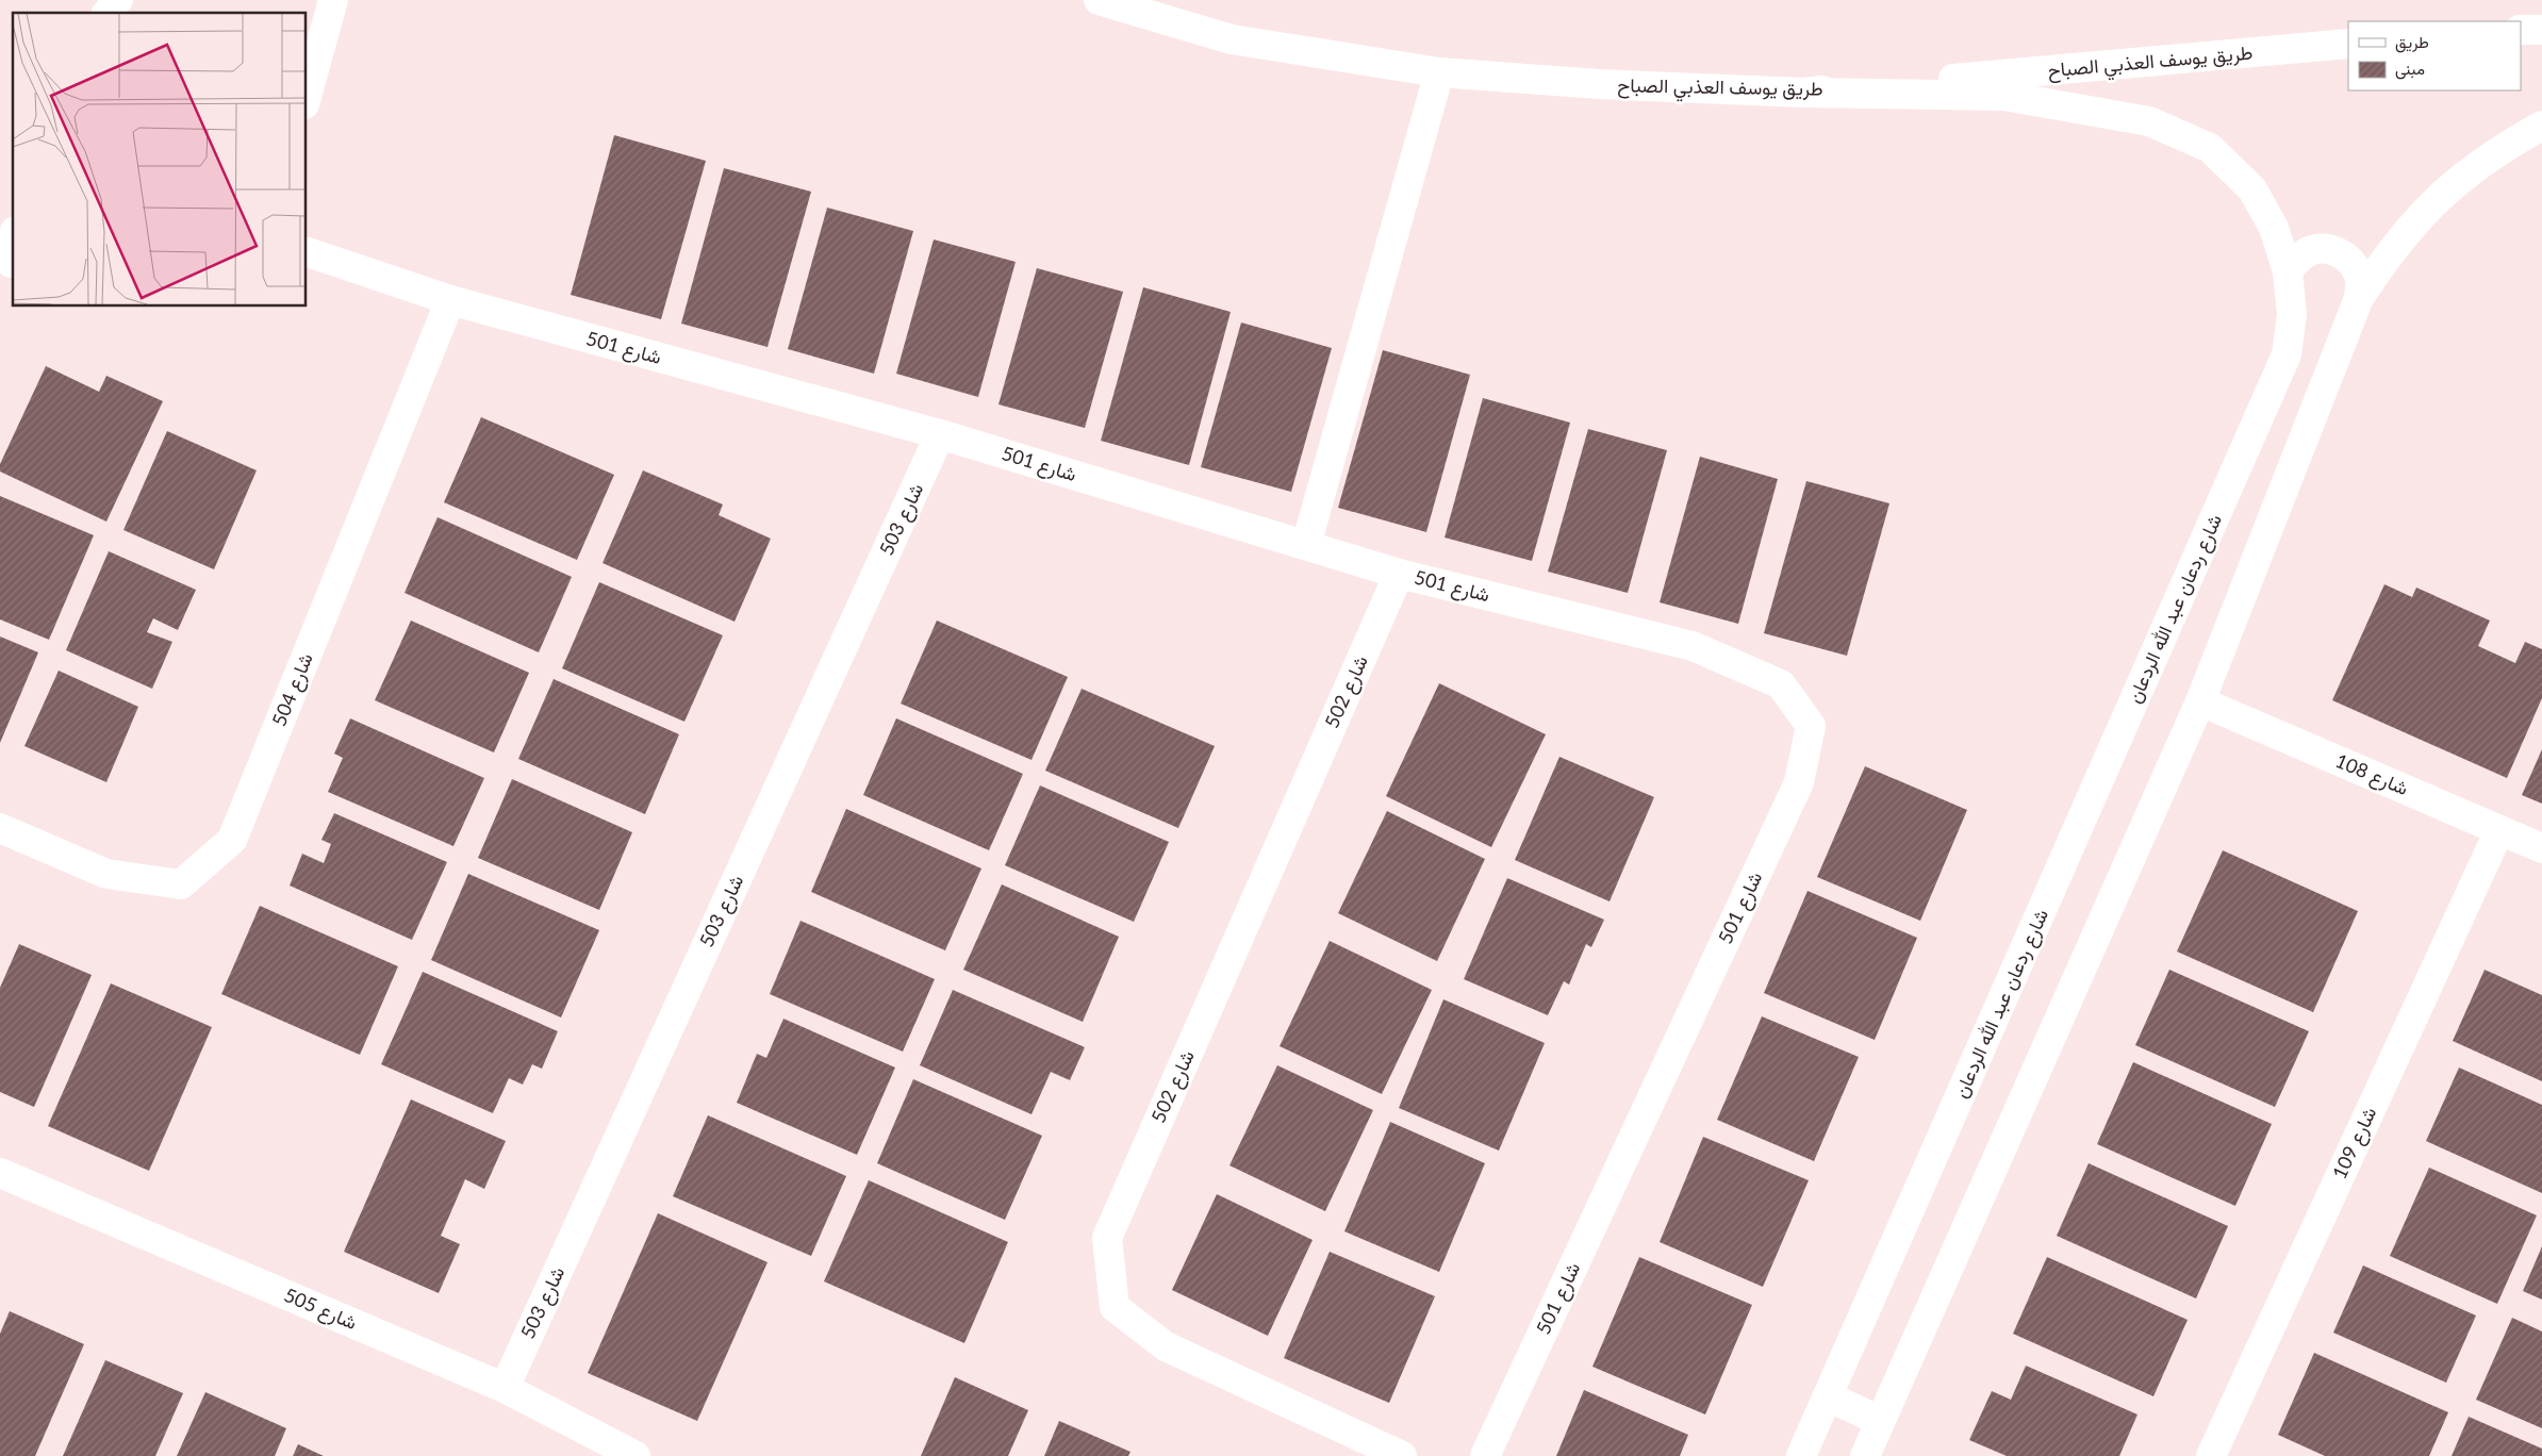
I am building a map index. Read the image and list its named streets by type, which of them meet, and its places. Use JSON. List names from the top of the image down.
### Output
{
  "streets": {
    "street": [
      "طريق يوسف العذبي الصباح",
      "شارع 501",
      "شارع 503",
      "شارع ردعان عبد الله الردعان",
      "شارع 504",
      "شارع 502",
      "شارع 108",
      "شارع 109",
      "شارع 505"
    ]
  },
  "crossings": [
    ["طريق يوسف العذبي الصباح", "شارع ردعان عبد الله الردعان"],
    ["شارع 501", "شارع 503"],
    ["شارع 501", "شارع 504"],
    ["شارع 501", "شارع 502"],
    ["شارع 503", "شارع 505"],
    ["شارع 108", "شارع 109"]
  ],
  "legend": ["طريق", "مبنى"]
}
